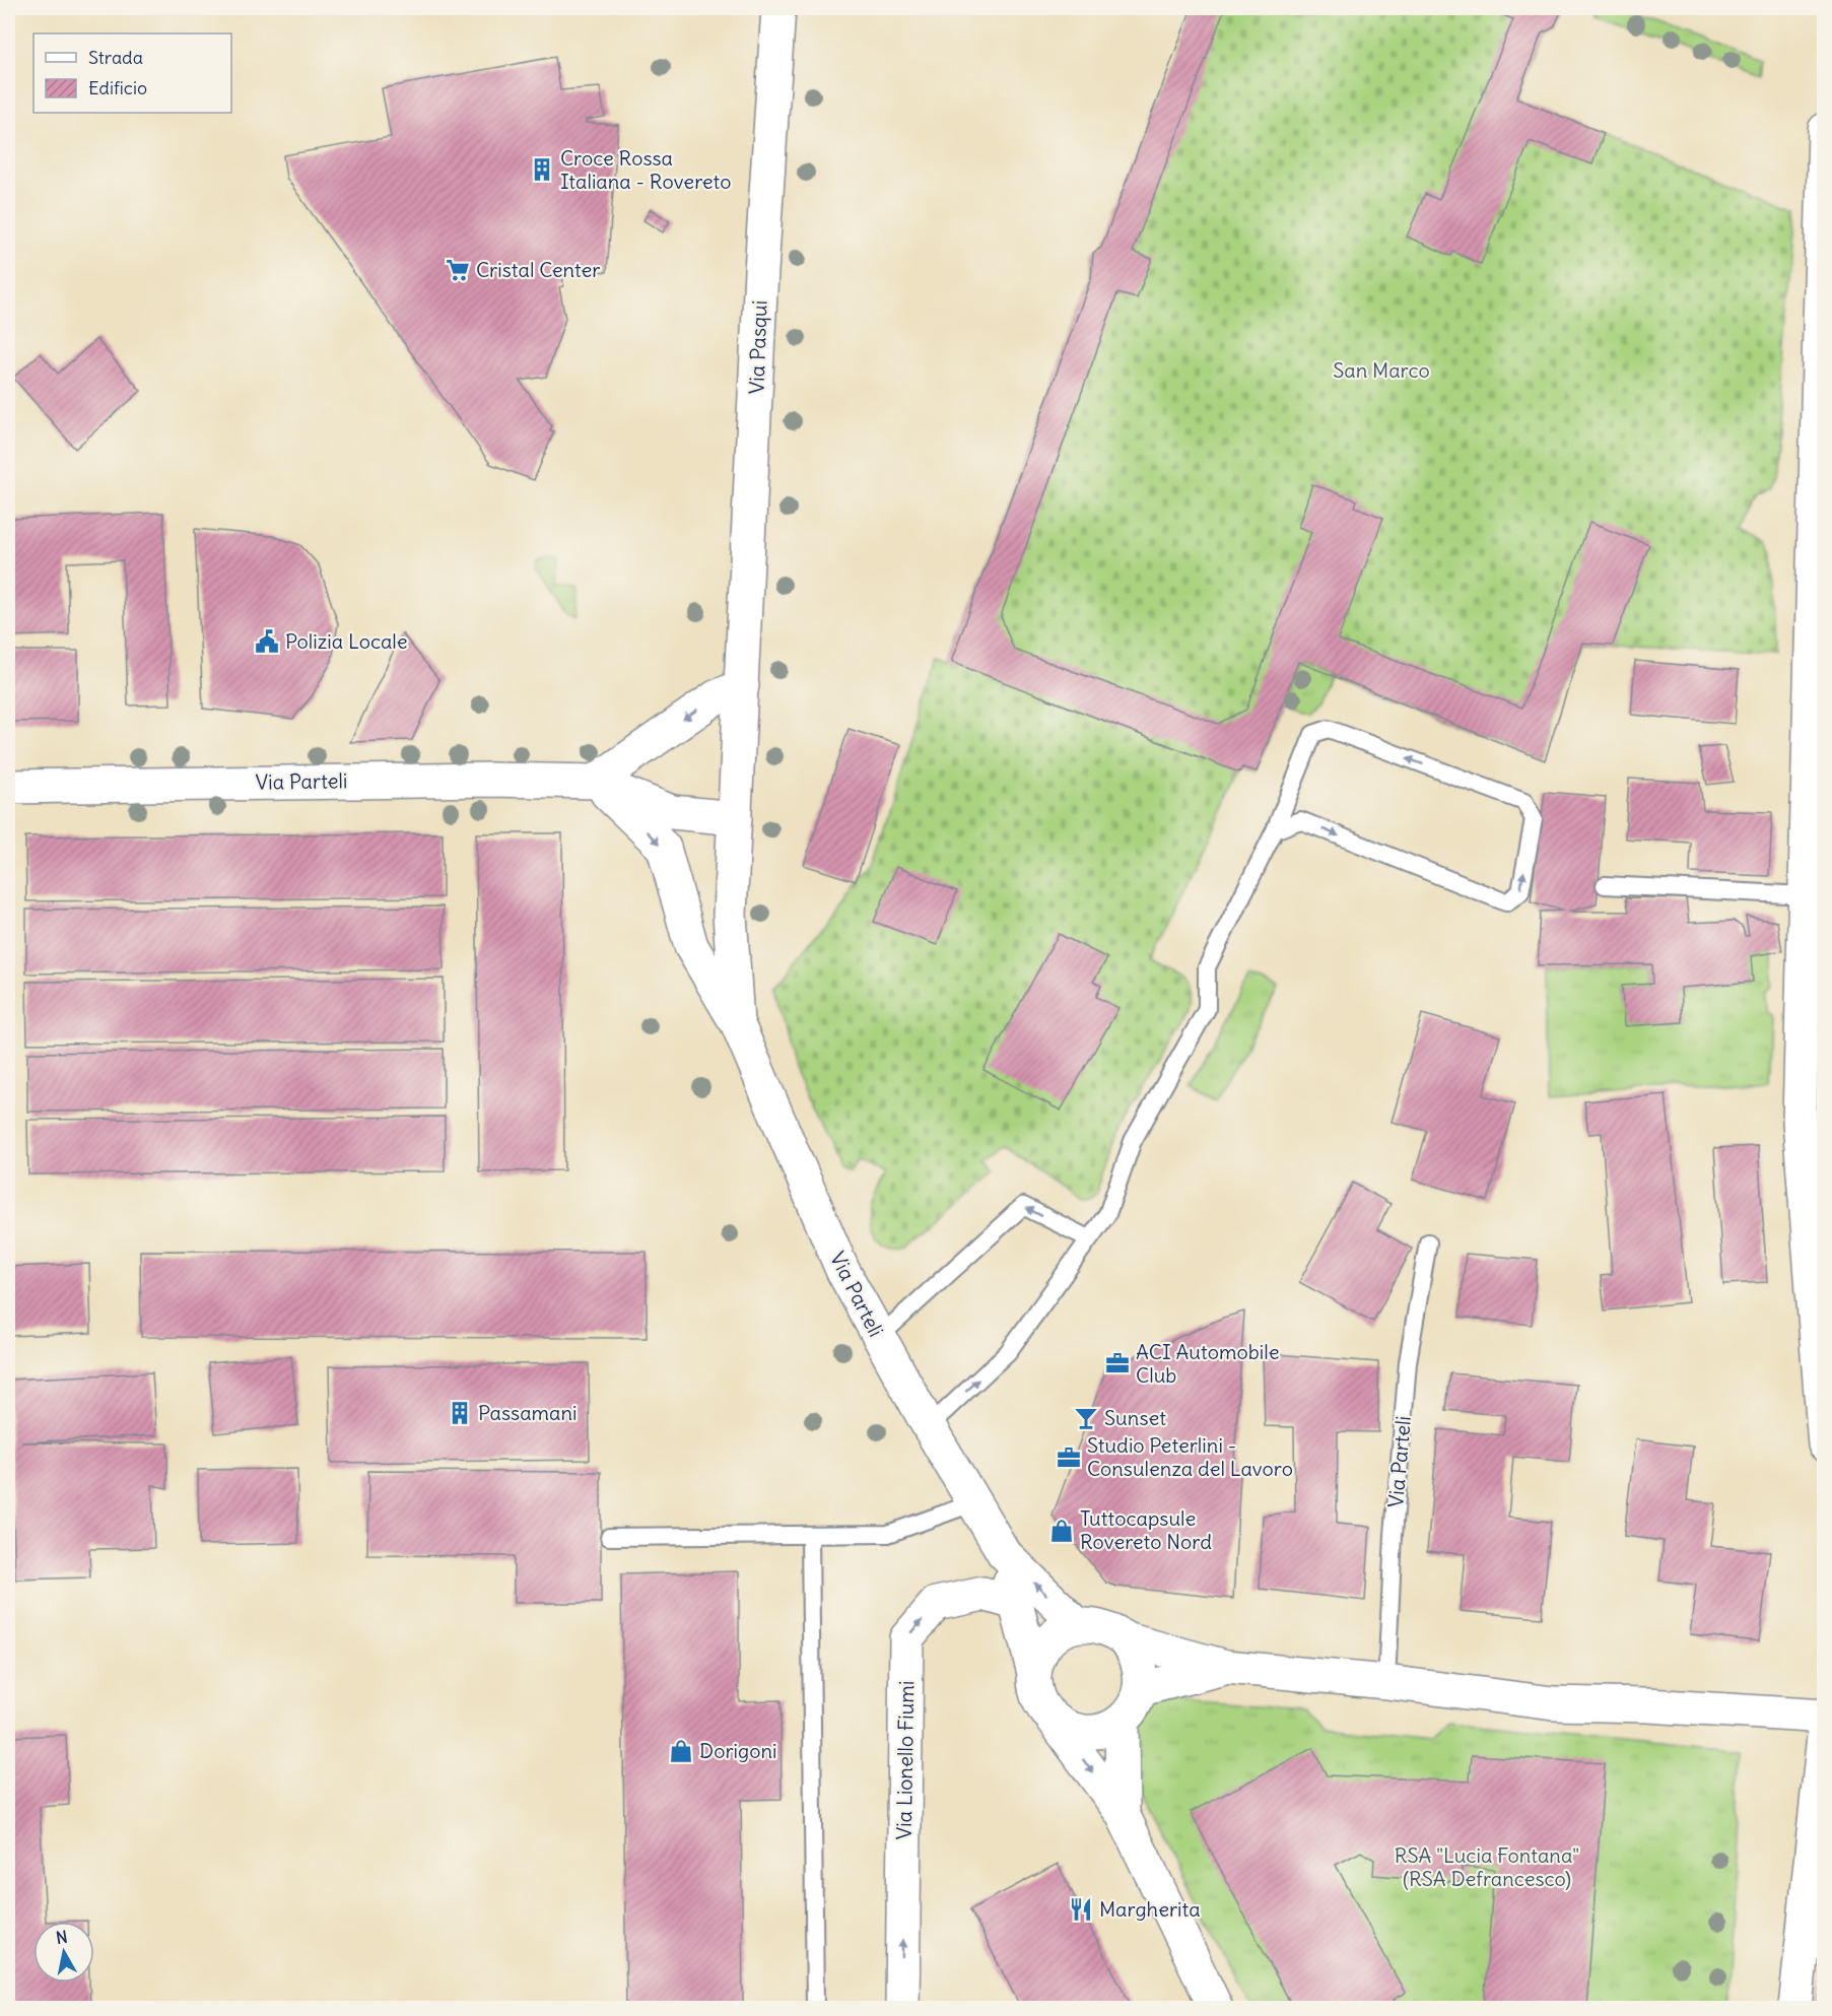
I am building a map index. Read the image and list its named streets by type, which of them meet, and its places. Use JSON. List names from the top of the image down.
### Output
{
  "streets": {
    "street": ["Via Pasqui", "Via Parteli", "Via Lionello Fiumi"]
  },
  "crossings": [
    ["Via Pasqui", "Via Parteli"],
    ["Via Parteli", "Via Lionello Fiumi"]
  ],
  "one_way": ["Via Lionello Fiumi"],
  "parks": ["San Marco", "RSA \"Lucia Fontana\" (RSA Defrancesco)"],
  "places": {
    "building": ["Croce Rossa Italiana - Rovereto", "Passamani"],
    "supermarket": ["Cristal Center"],
    "public building": ["Polizia Locale"],
    "office": ["ACI Automobile Club", "Studio Peterlini - Consulenza del Lavoro"],
    "bar": ["Sunset"],
    "shop": ["Tuttocapsule Rovereto Nord", "Dorigoni"],
    "restaurant": ["Margherita"]
  },
  "legend": ["Strada", "Edificio"],
  "north": "top"
}
